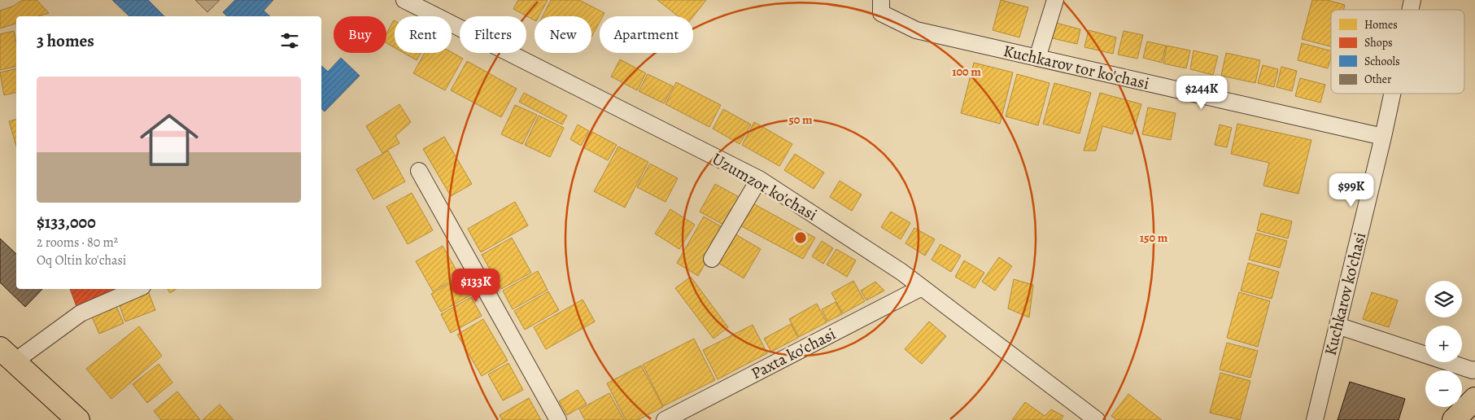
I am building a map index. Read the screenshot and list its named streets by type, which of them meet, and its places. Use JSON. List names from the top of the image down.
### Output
{
  "streets": {
    "street": [
      "Kuchkarov tor ko'chasi",
      "Uzumzor ko'chasi",
      "Kuchkarov ko'chasi",
      "Paxta ko'chasi"
    ]
  },
  "crossings": [
    ["Kuchkarov tor ko'chasi", "Kuchkarov ko'chasi"],
    ["Uzumzor ko'chasi", "Paxta ko'chasi"]
  ],
  "legend": [
    "Homes",
    "Shops",
    "Schools",
    "Other"
  ],
  "page": {
    "chip": [
      "Buy",
      "Rent",
      "Filters",
      "New",
      "Apartment"
    ],
    "heading": "3 homes",
    "list": [
      {
        "name": "$133,000",
        "note": "2 rooms · 80 m² · Oq Oltin ko'chasi"
      }
    ],
    "price": ["$244K", "$99K", "$133K"],
    "map_buttons": ["+", "−"]
  },
  "rings": ["100 m", "50 m", "150 m"]
}
